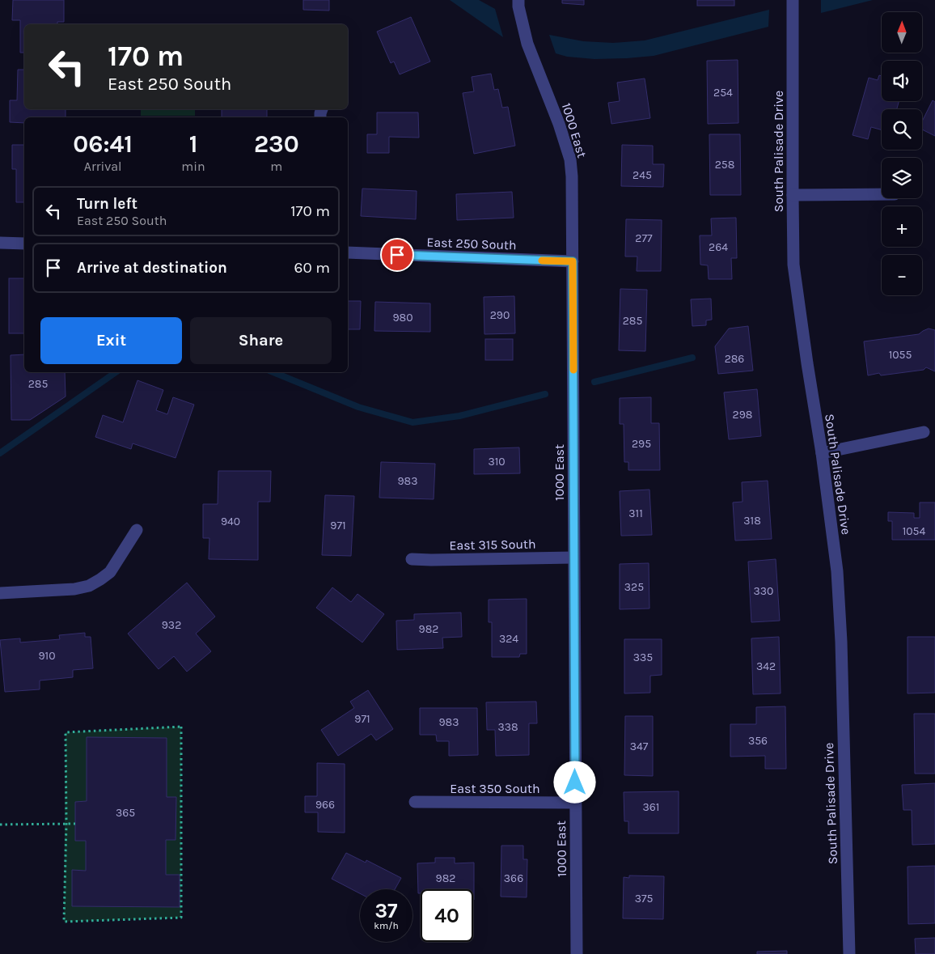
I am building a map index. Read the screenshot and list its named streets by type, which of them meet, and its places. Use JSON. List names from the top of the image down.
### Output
{
  "streets": {
    "street": [
      "1000 East",
      "South Palisade Drive",
      "East 250 South",
      "East 315 South",
      "East 350 South"
    ]
  },
  "crossings": [
    ["1000 East", "East 250 South"],
    ["1000 East", "East 315 South"],
    ["1000 East", "East 350 South"]
  ],
  "house_numbers": [
    "254",
    "258",
    "245",
    "277",
    "264",
    "290",
    "980",
    "285",
    "1055",
    "286",
    "285",
    "298",
    "295",
    "310",
    "983",
    "311",
    "318",
    "940",
    "971",
    "1054",
    "325",
    "330",
    "932",
    "982",
    "324",
    "910",
    "335",
    "342",
    "971",
    "983",
    "338",
    "356",
    "347",
    "966",
    "361",
    "365",
    "982",
    "366",
    "375"
  ],
  "north": "top",
  "page": {
    "map_buttons": ["+", "−"],
    "turn": ["170 m", "East 250 South"],
    "eta": [
      "06:41",
      "Arrival",
      "1",
      "min",
      "230",
      "m"
    ],
    "list": [
      {
        "name": "Turn left",
        "note": "East 250 South",
        "value": "170 m"
      },
      {
        "name": "Arrive at destination",
        "value": "60 m"
      }
    ],
    "buttons": ["Exit", "Share"],
    "speed": "37 km/h",
    "limit": "40"
  }
}
